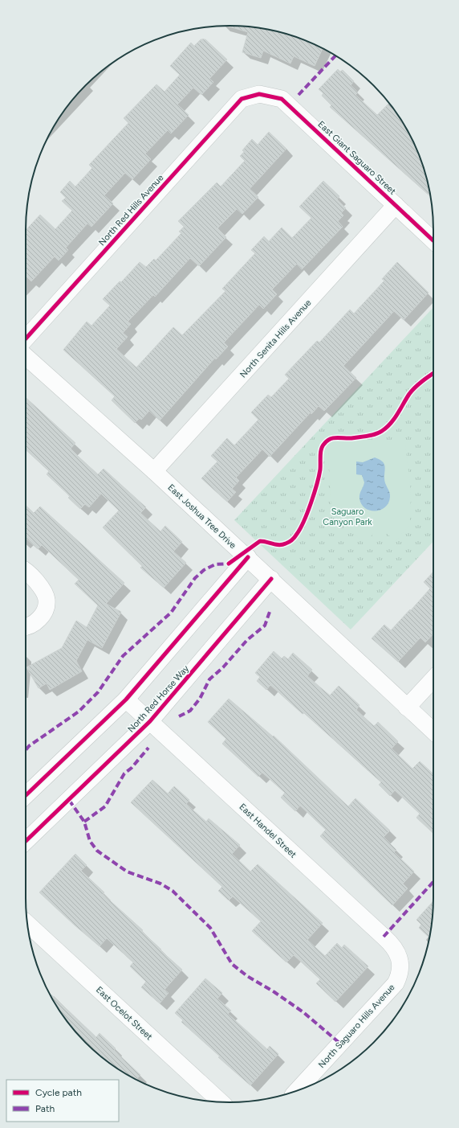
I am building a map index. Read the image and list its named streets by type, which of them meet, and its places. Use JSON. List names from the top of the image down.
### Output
{
  "streets": {
    "street": [
      "East Giant Saguaro Street",
      "North Red Hills Avenue",
      "North Senita Hills Avenue",
      "East Joshua Tree Drive",
      "North Red Horse Way",
      "East Handel Street",
      "East Ocelot Street",
      "North Saguaro Hills Avenue"
    ]
  },
  "crossings": [
    ["East Giant Saguaro Street", "North Red Hills Avenue"],
    ["East Giant Saguaro Street", "North Senita Hills Avenue"],
    ["North Senita Hills Avenue", "East Joshua Tree Drive"],
    ["East Joshua Tree Drive", "North Red Horse Way"],
    ["North Red Horse Way", "East Handel Street"],
    ["East Handel Street", "North Saguaro Hills Avenue"]
  ],
  "parks": ["Saguaro Canyon Park"],
  "legend": ["Cycle path", "Path"]
}
